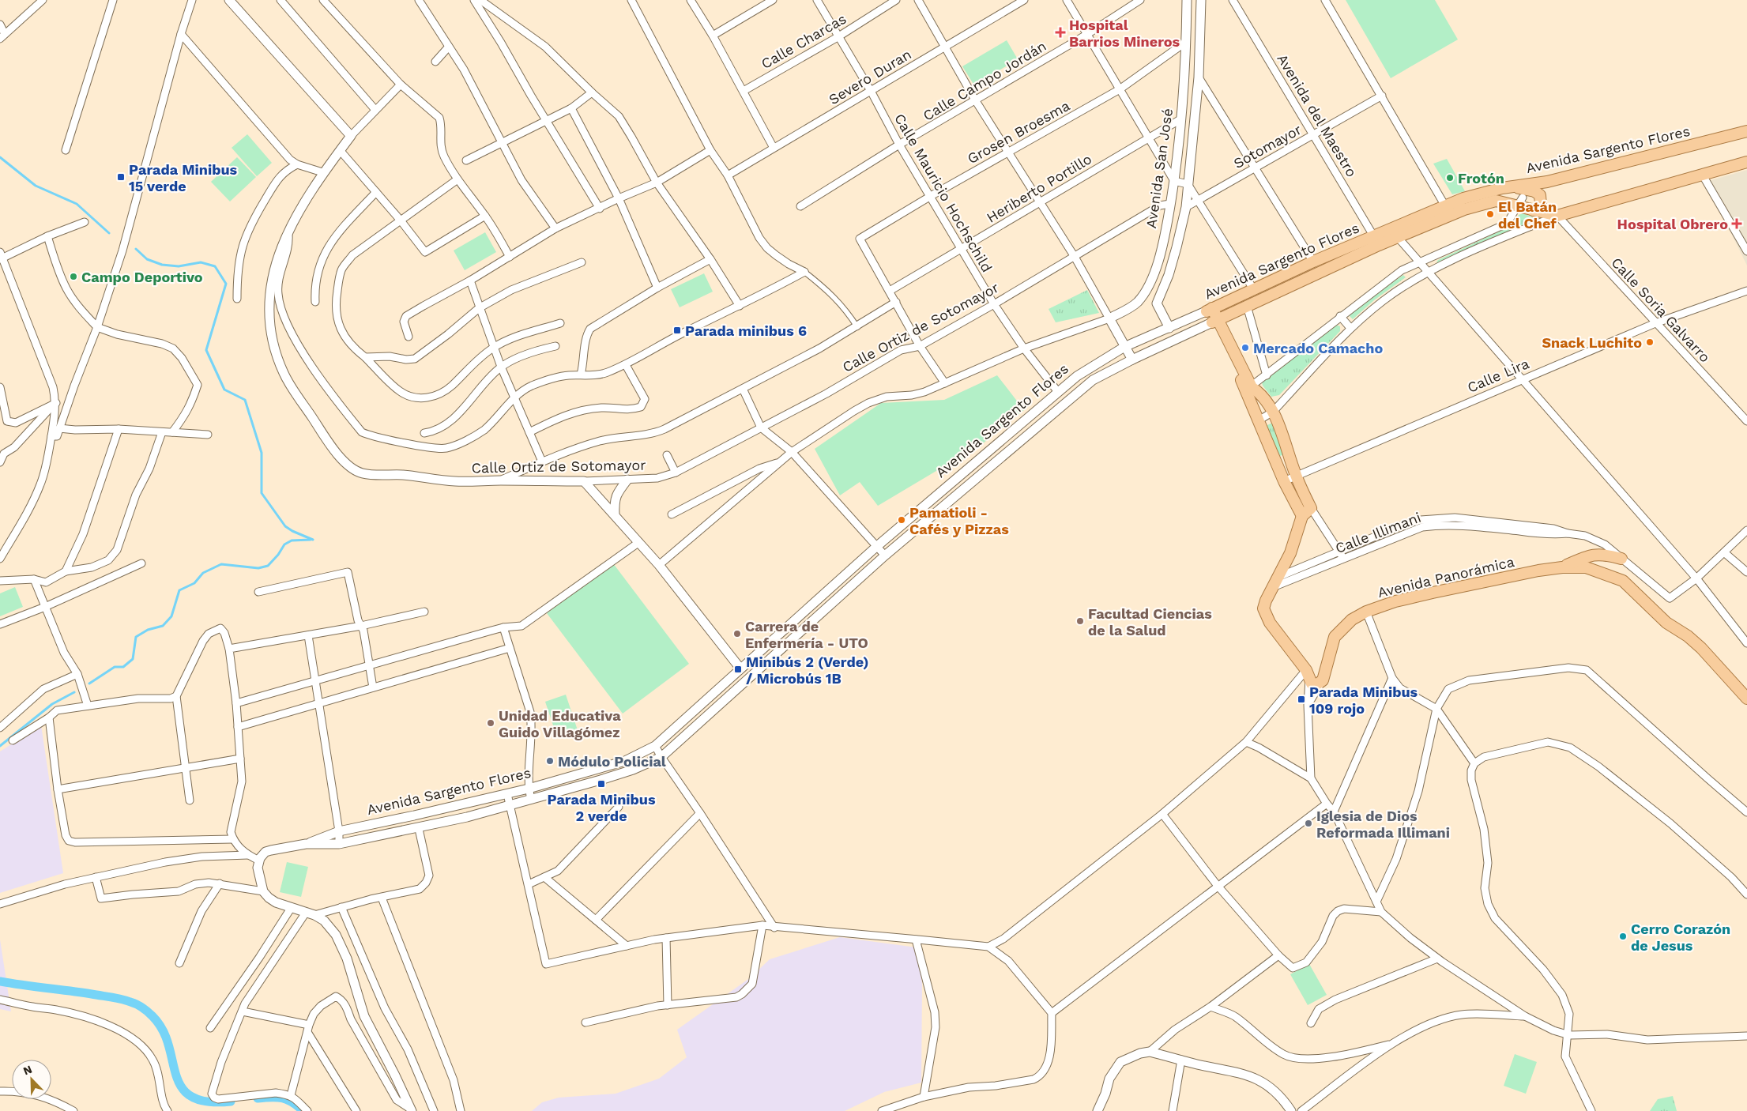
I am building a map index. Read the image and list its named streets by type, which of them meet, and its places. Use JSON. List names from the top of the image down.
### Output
{
  "streets": {
    "main road": ["Avenida Sargento Flores", "Avenida Panorámica"],
    "street": [
      "Calle Charcas",
      "Severo Duran",
      "Calle Campo Jordán",
      "Avenida del Maestro",
      "Grosen Broesma",
      "Sotomayor",
      "Avenida San José",
      "Heriberto Portillo",
      "Calle Mauricio Hochschild",
      "Calle Soria Galvarro",
      "Calle Ortiz de Sotomayor",
      "Calle Lira",
      "Calle Illimani"
    ]
  },
  "crossings": [
    ["Calle Charcas", "Calle Mauricio Hochschild"],
    ["Severo Duran", "Calle Mauricio Hochschild"],
    ["Calle Campo Jordán", "Calle Mauricio Hochschild"],
    ["Avenida del Maestro", "Sotomayor"],
    ["Avenida del Maestro", "Avenida Sargento Flores"],
    ["Grosen Broesma", "Avenida San José"],
    ["Grosen Broesma", "Heriberto Portillo"],
    ["Grosen Broesma", "Calle Mauricio Hochschild"],
    ["Sotomayor", "Avenida San José"],
    ["Avenida Sargento Flores", "Avenida San José"],
    ["Avenida Sargento Flores", "Calle Mauricio Hochschild"],
    ["Avenida Sargento Flores", "Calle Soria Galvarro"],
    ["Avenida San José", "Heriberto Portillo"],
    ["Avenida San José", "Calle Ortiz de Sotomayor"],
    ["Heriberto Portillo", "Calle Mauricio Hochschild"],
    ["Calle Mauricio Hochschild", "Calle Ortiz de Sotomayor"],
    ["Calle Soria Galvarro", "Calle Lira"],
    ["Calle Illimani", "Avenida Panorámica"]
  ],
  "places": {
    "health": ["Hospital Barrios Mineros", "Hospital Obrero"],
    "transit": [
      "Parada Minibus 15 verde",
      "Parada minibus 6",
      "Minibús 2 (Verde) / Microbús 1B",
      "Parada Minibus 109 rojo",
      "Parada Minibus 2 verde"
    ],
    "other": [
      "Frotón",
      "El Batán del Chef",
      "Campo Deportivo",
      "Snack Luchito",
      "Mercado Camacho",
      "Pamatioli - Cafés y Pizzas",
      "Facultad Ciencias de la Salud",
      "Carrera de Enfermería - UTO",
      "Unidad Educativa Guido Villagómez",
      "Módulo Policial",
      "Iglesia de Dios Reformada Illimani",
      "Cerro Corazón de Jesus"
    ]
  },
  "north": "top left"
}
